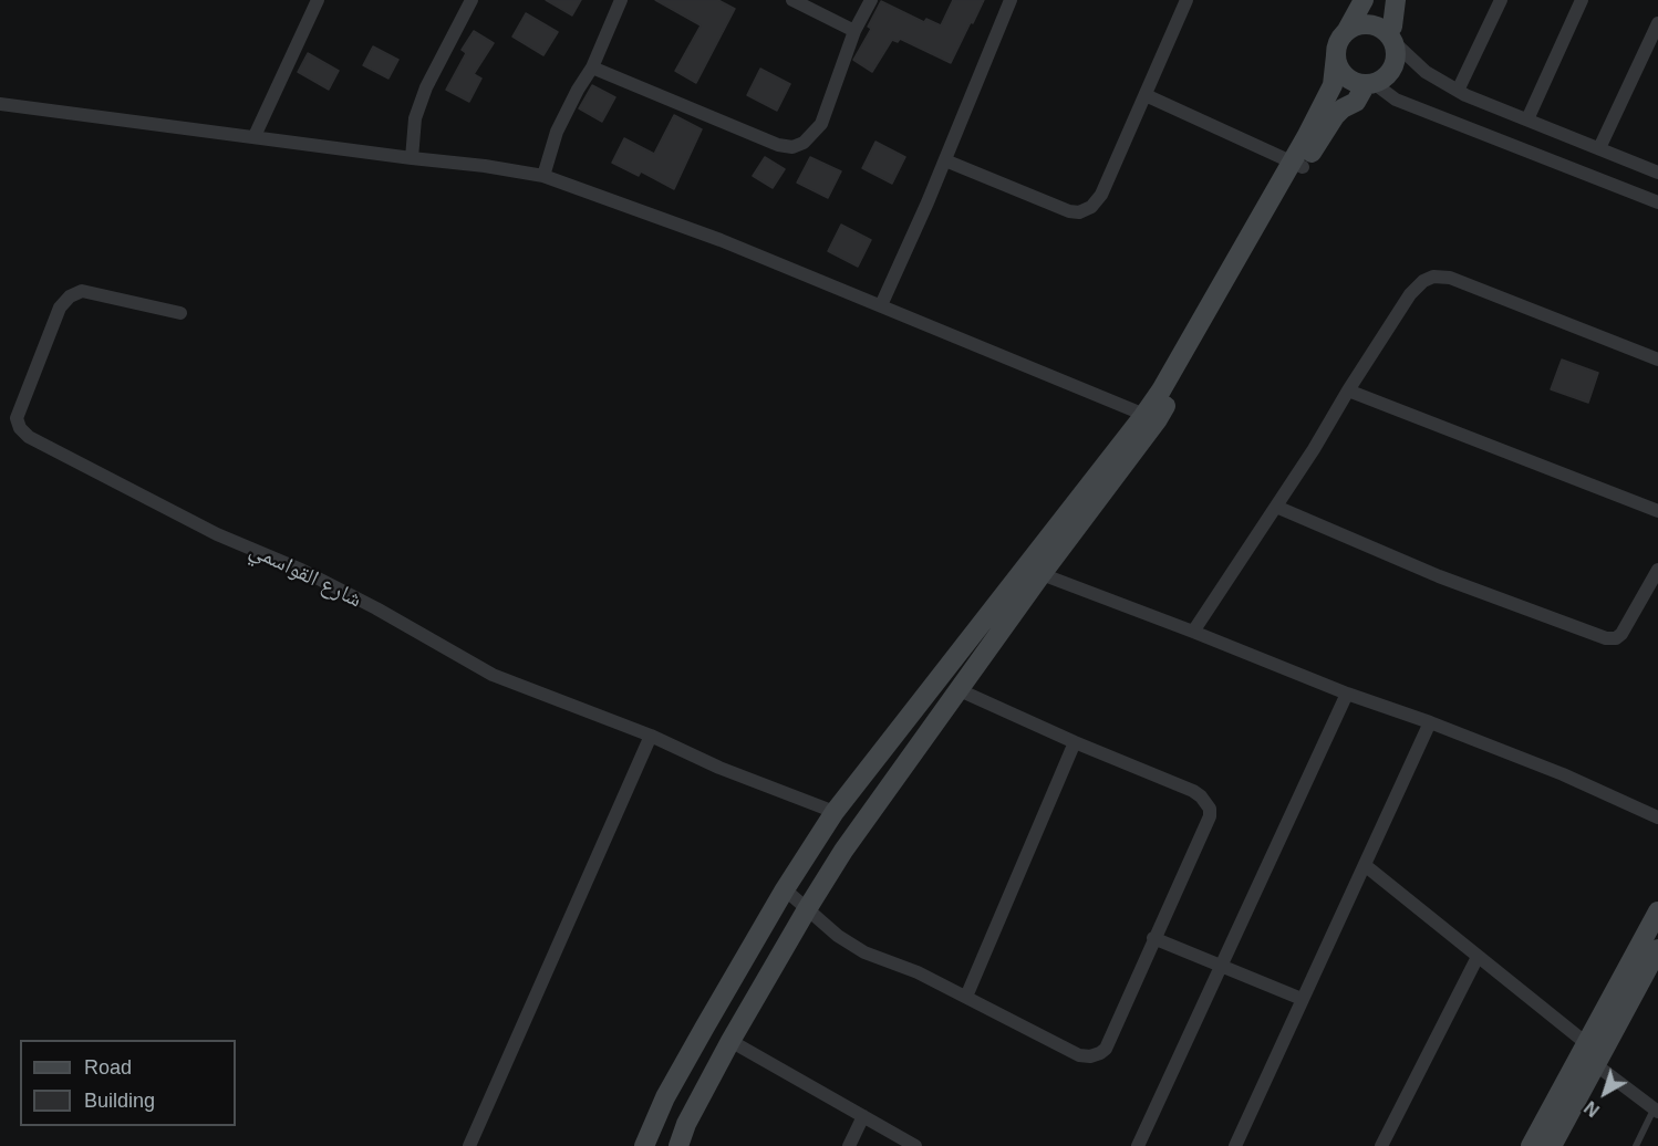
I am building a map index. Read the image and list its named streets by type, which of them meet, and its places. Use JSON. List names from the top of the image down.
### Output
{
  "streets": {
    "street": ["شارع القواسمي"]
  },
  "legend": ["Road", "Building"],
  "north": "bottom left"
}
